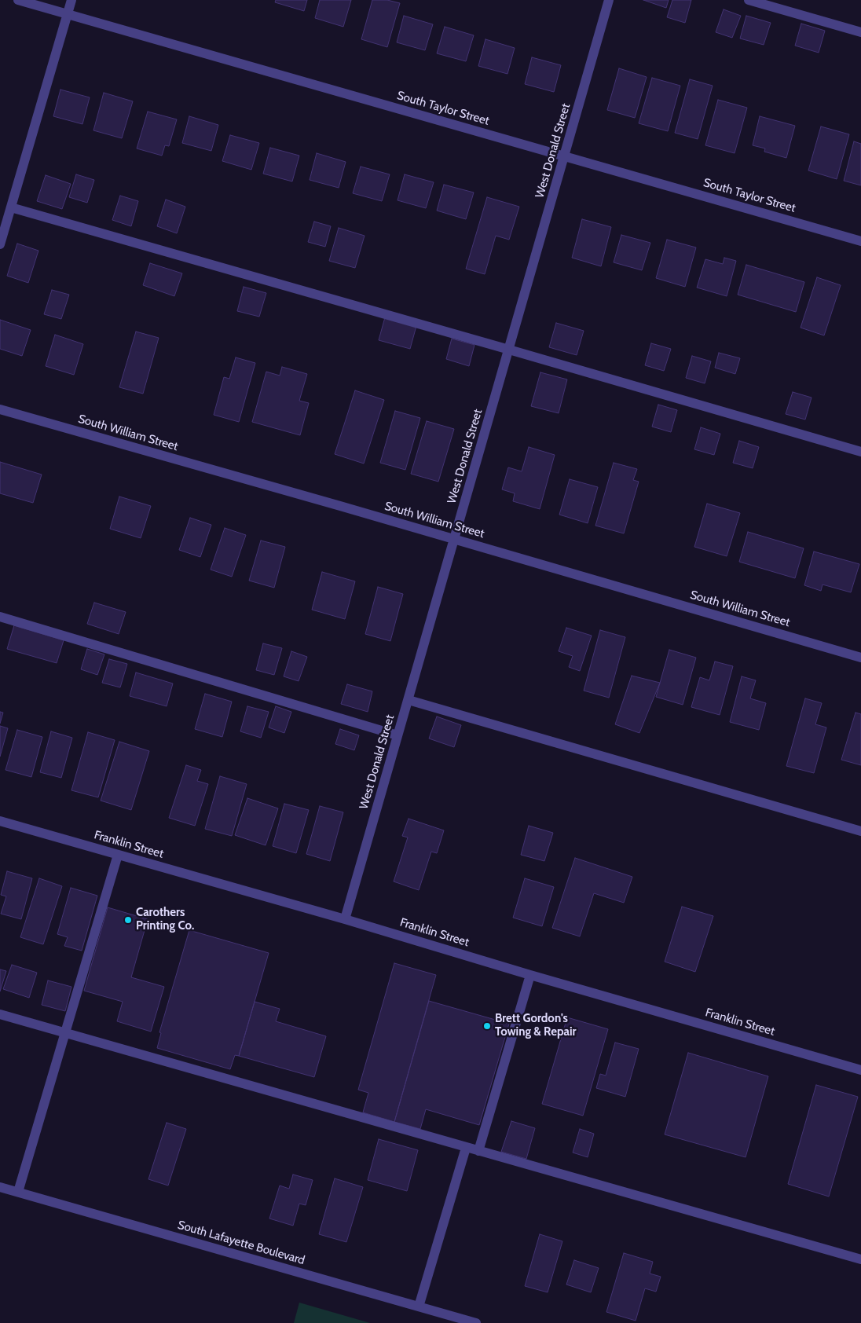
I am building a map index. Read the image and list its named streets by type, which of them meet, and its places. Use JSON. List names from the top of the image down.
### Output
{
  "streets": {
    "street": [
      "South Taylor Street",
      "West Donald Street",
      "South William Street",
      "Franklin Street",
      "South Lafayette Boulevard"
    ]
  },
  "crossings": [
    ["South Taylor Street", "West Donald Street"],
    ["West Donald Street", "South William Street"],
    ["West Donald Street", "Franklin Street"]
  ],
  "places": ["Carothers Printing Co.", "Brett Gordon's Towing & Repair"]
}
